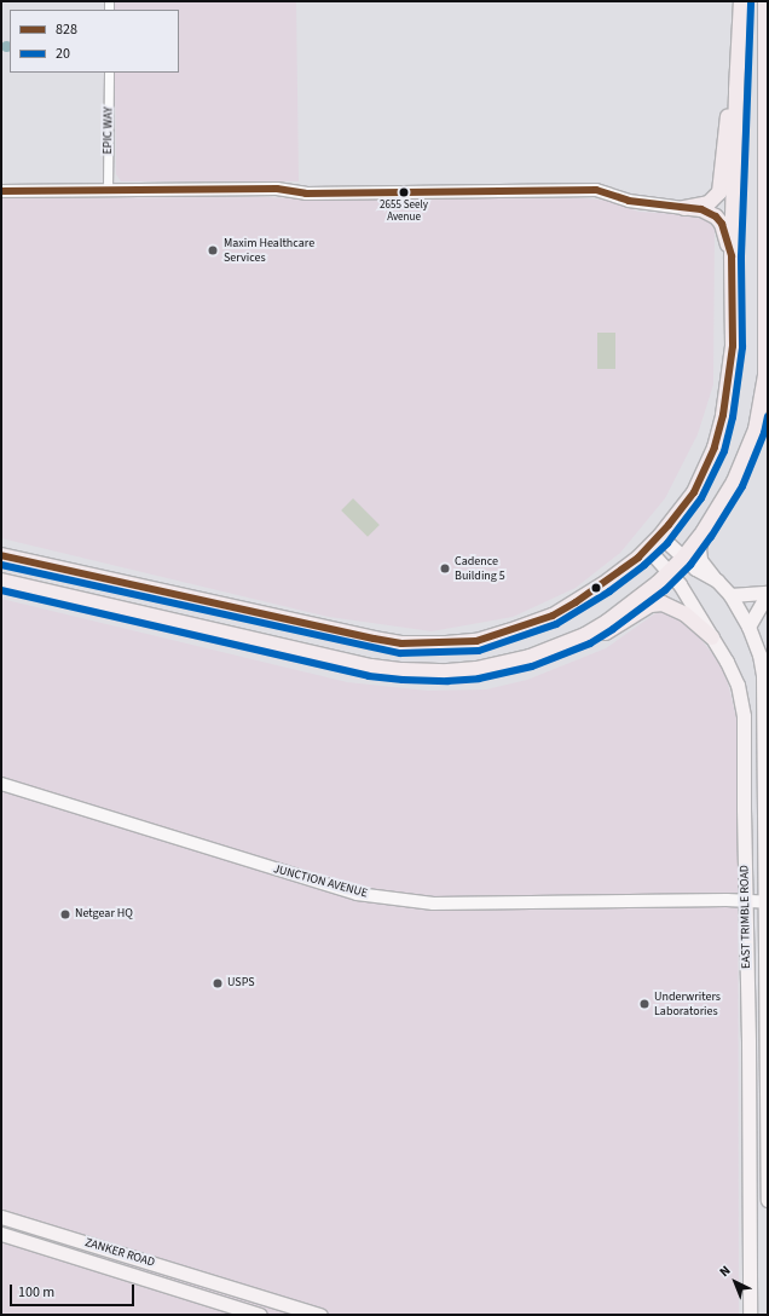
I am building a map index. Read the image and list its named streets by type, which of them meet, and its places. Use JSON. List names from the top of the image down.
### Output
{
  "streets": {
    "main road": ["JUNCTION AVENUE", "EAST TRIMBLE ROAD", "ZANKER ROAD"],
    "street": ["EPIC WAY"]
  },
  "crossings": [
    ["JUNCTION AVENUE", "EAST TRIMBLE ROAD"]
  ],
  "places": [
    "2655 Seely Avenue",
    "Maxim Healthcare Services",
    "Cadence Building 5",
    "Netgear HQ",
    "USPS",
    "Underwriters Laboratories"
  ],
  "lines": ["transit line 20", "transit line 828"],
  "legend": ["828", "20"],
  "scale_bar": "100 m",
  "north": "top left"
}
